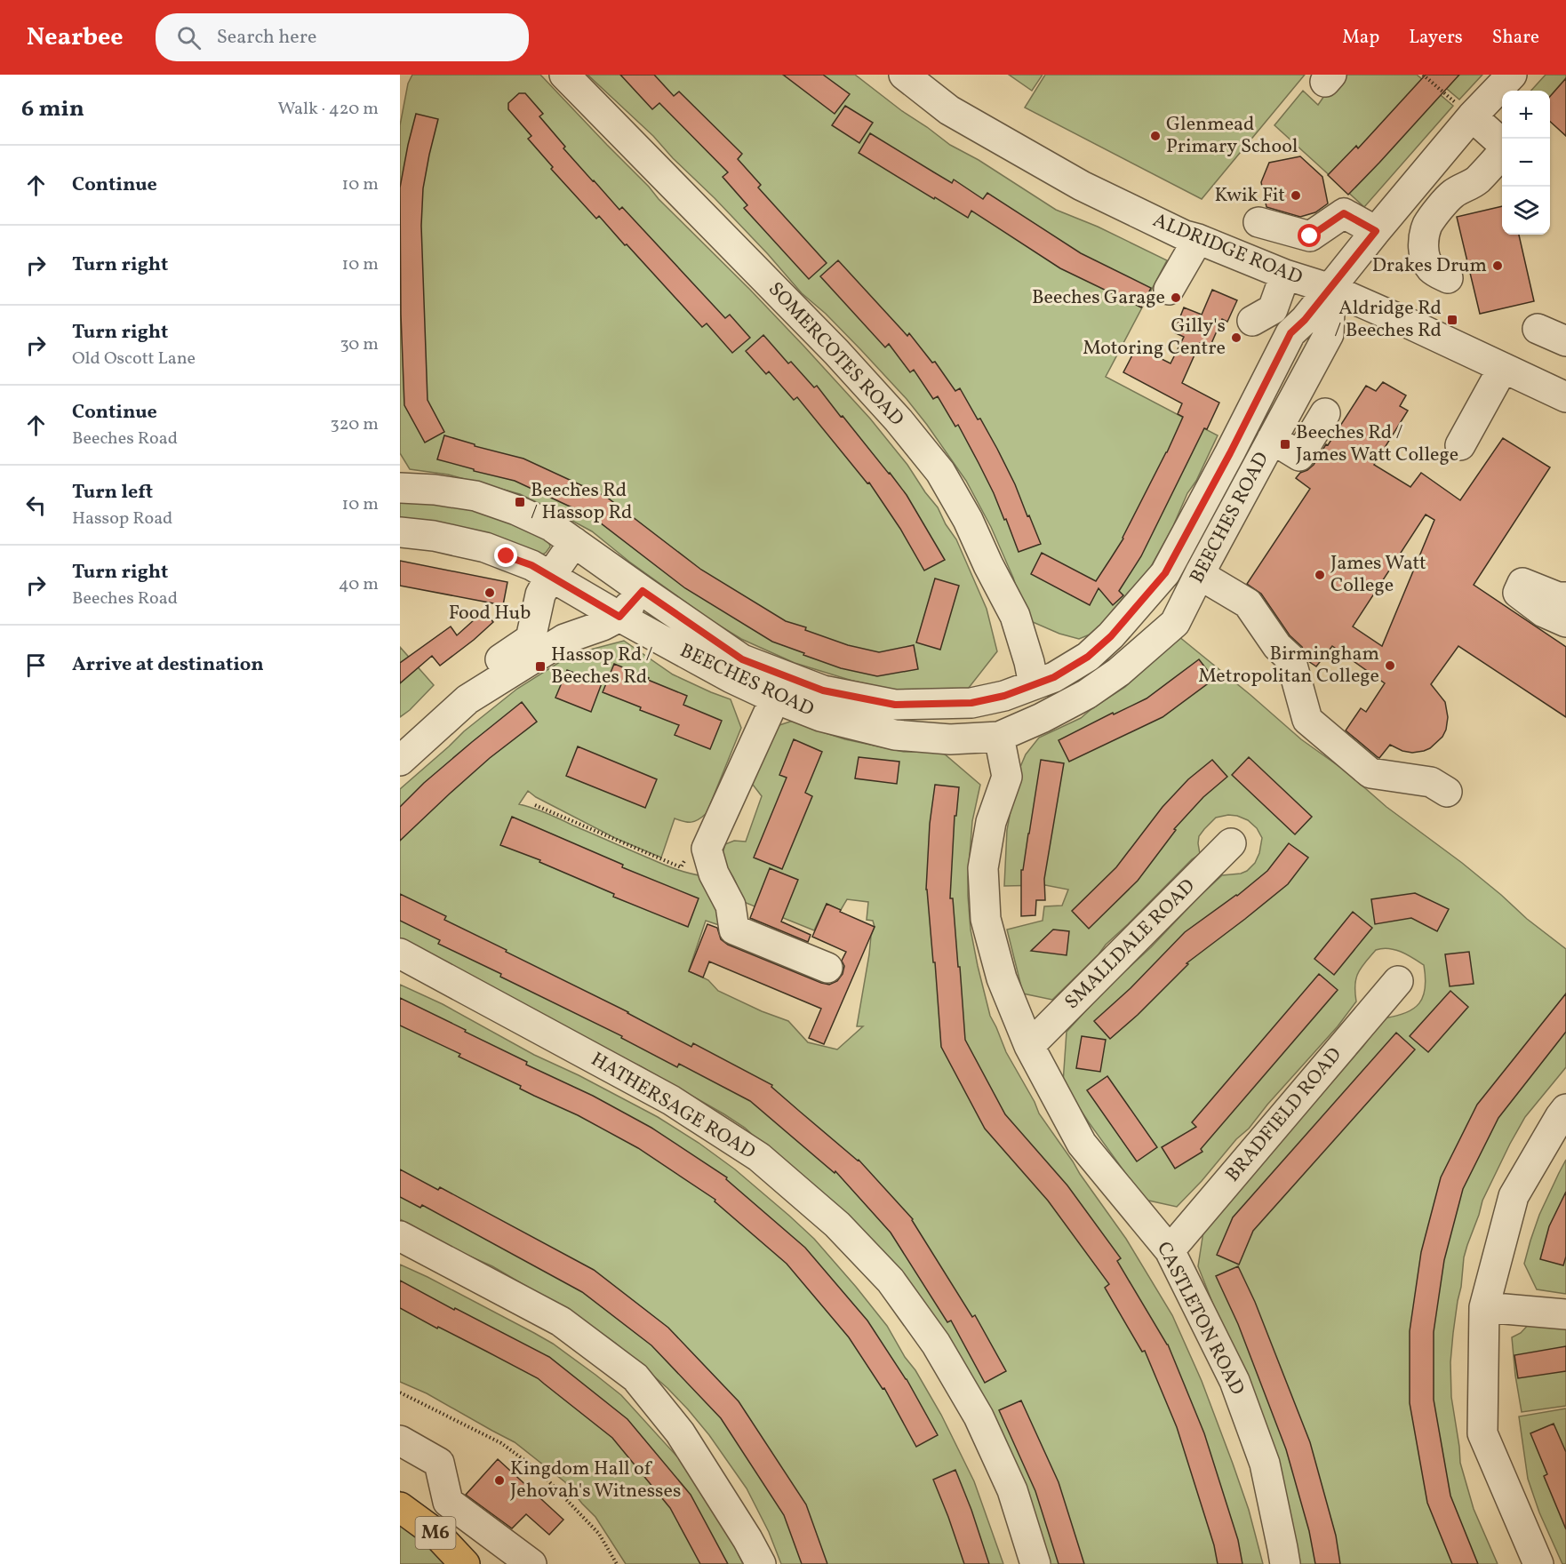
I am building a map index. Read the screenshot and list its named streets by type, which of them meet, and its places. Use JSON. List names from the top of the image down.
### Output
{
  "streets": {
    "highway": ["M6"],
    "street": [
      "ALDRIDGE ROAD",
      "SOMERCOTES ROAD",
      "BEECHES ROAD",
      "SMALLDALE ROAD",
      "HATHERSAGE ROAD",
      "BRADFIELD ROAD",
      "CASTLETON ROAD"
    ]
  },
  "crossings": [
    ["ALDRIDGE ROAD", "BEECHES ROAD"],
    ["SOMERCOTES ROAD", "BEECHES ROAD"],
    ["BEECHES ROAD", "CASTLETON ROAD"],
    ["SMALLDALE ROAD", "CASTLETON ROAD"],
    ["BRADFIELD ROAD", "CASTLETON ROAD"]
  ],
  "places": {
    "other": [
      "Glenmead Primary School",
      "Kwik Fit",
      "Drakes Drum",
      "Beeches Garage",
      "Gilly's Motoring Centre",
      "James Watt College",
      "Food Hub",
      "Birmingham Metropolitan College",
      "Kingdom Hall of Jehovah's Witnesses"
    ],
    "transit": [
      "Aldridge Rd / Beeches Rd",
      "Beeches Rd / James Watt College",
      "Beeches Rd / Hassop Rd",
      "Hassop Rd / Beeches Rd"
    ]
  },
  "page": {
    "header": "Nearbee",
    "search": "Search here",
    "nav": ["Map", "Layers", "Share"],
    "heading": ["6 min", "Walk · 420 m"],
    "map_buttons": ["+", "−"],
    "list": [
      ["Continue", "10 m"],
      ["Turn right", "10 m"],
      ["Turn right", "Old Oscott Lane", "30 m"],
      ["Continue", "Beeches Road", "320 m"],
      ["Turn left", "Hassop Road", "10 m"],
      ["Turn right", "Beeches Road", "40 m"],
      "Arrive at destination"
    ]
  }
}
